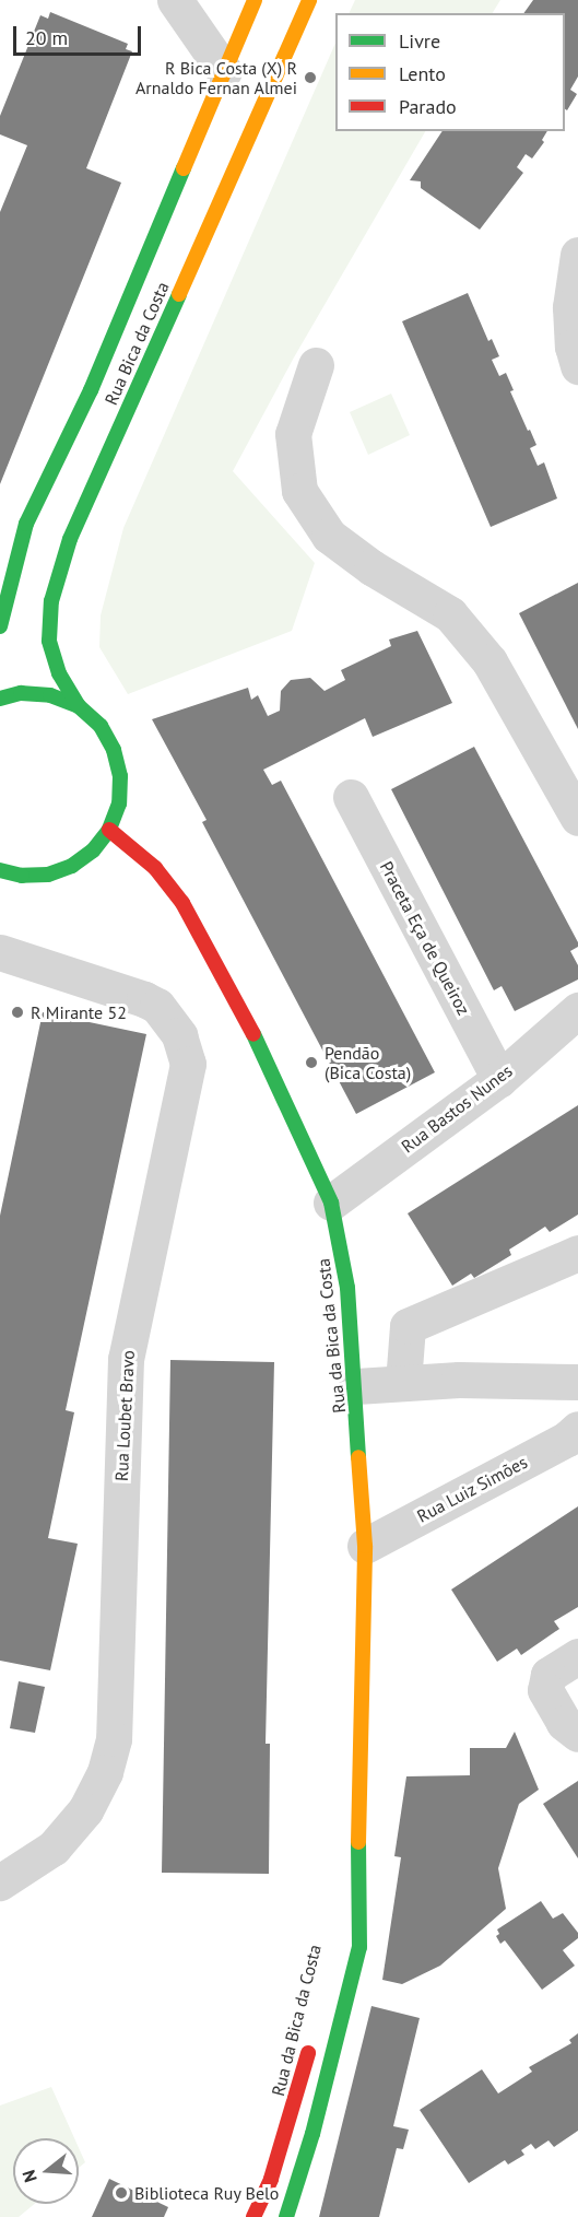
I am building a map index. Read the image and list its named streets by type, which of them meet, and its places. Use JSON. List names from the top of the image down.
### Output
{
  "streets": {
    "street": [
      "Rua Bica da Costa",
      "Praceta Eça de Queiroz",
      "Rua Bastos Nunes",
      "Rua da Bica da Costa",
      "Rua Loubet Bravo",
      "Rua Luiz Simões"
    ]
  },
  "crossings": [
    ["Praceta Eça de Queiroz", "Rua Bastos Nunes"],
    ["Rua Bastos Nunes", "Rua da Bica da Costa"],
    ["Rua da Bica da Costa", "Rua Luiz Simões"]
  ],
  "places": [
    "R Bica Costa (X) R Arnaldo Fernan Almei",
    "R Mirante 52",
    "Pendão (Bica Costa)",
    "Biblioteca Ruy Belo"
  ],
  "legend": ["Livre", "Lento", "Parado"],
  "scale_bar": "20 m",
  "north": "left"
}
